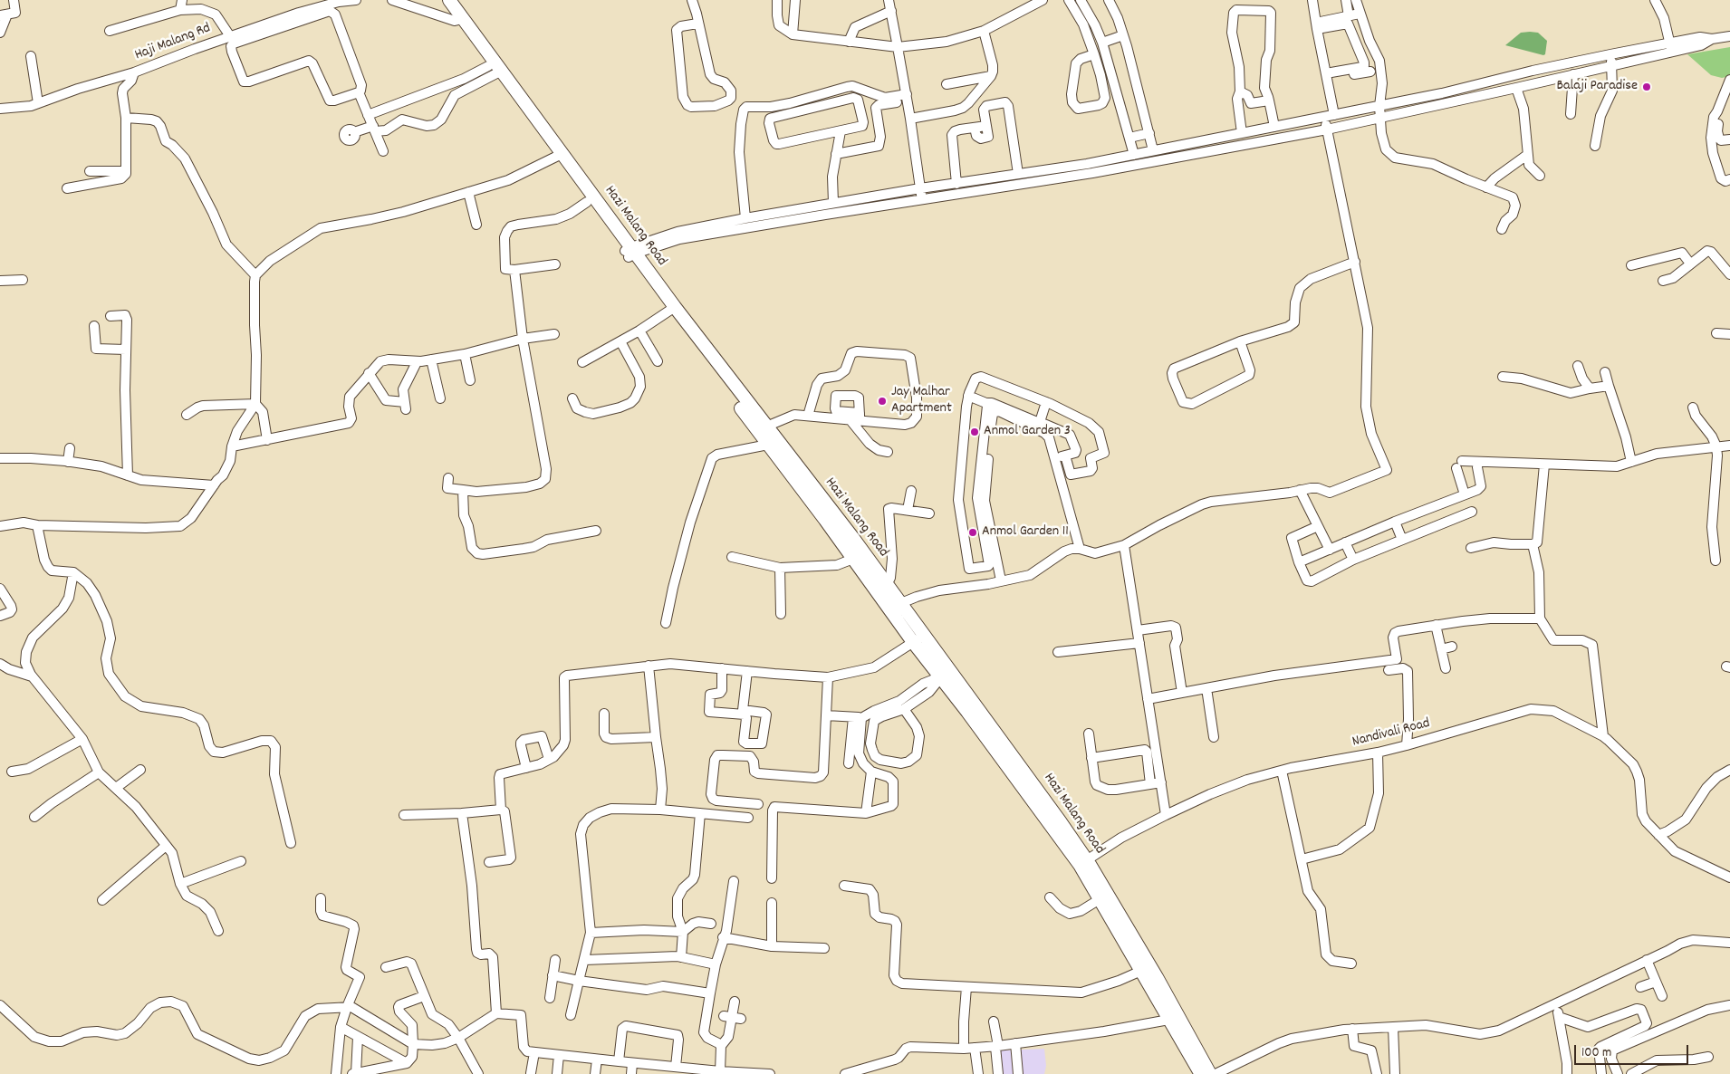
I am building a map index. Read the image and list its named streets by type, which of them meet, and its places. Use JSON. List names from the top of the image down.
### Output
{
  "streets": {
    "main road": ["Hazi Malang Road"],
    "street": ["Haji Malang Rd", "Nandivali Road"]
  },
  "crossings": [
    ["Hazi Malang Road", "Nandivali Road"]
  ],
  "places": [
    "Balaji Paradise",
    "Jay Malhar Apartment",
    "Anmol Garden 3",
    "Anmol Garden 11"
  ],
  "scale_bar": "100 m"
}
